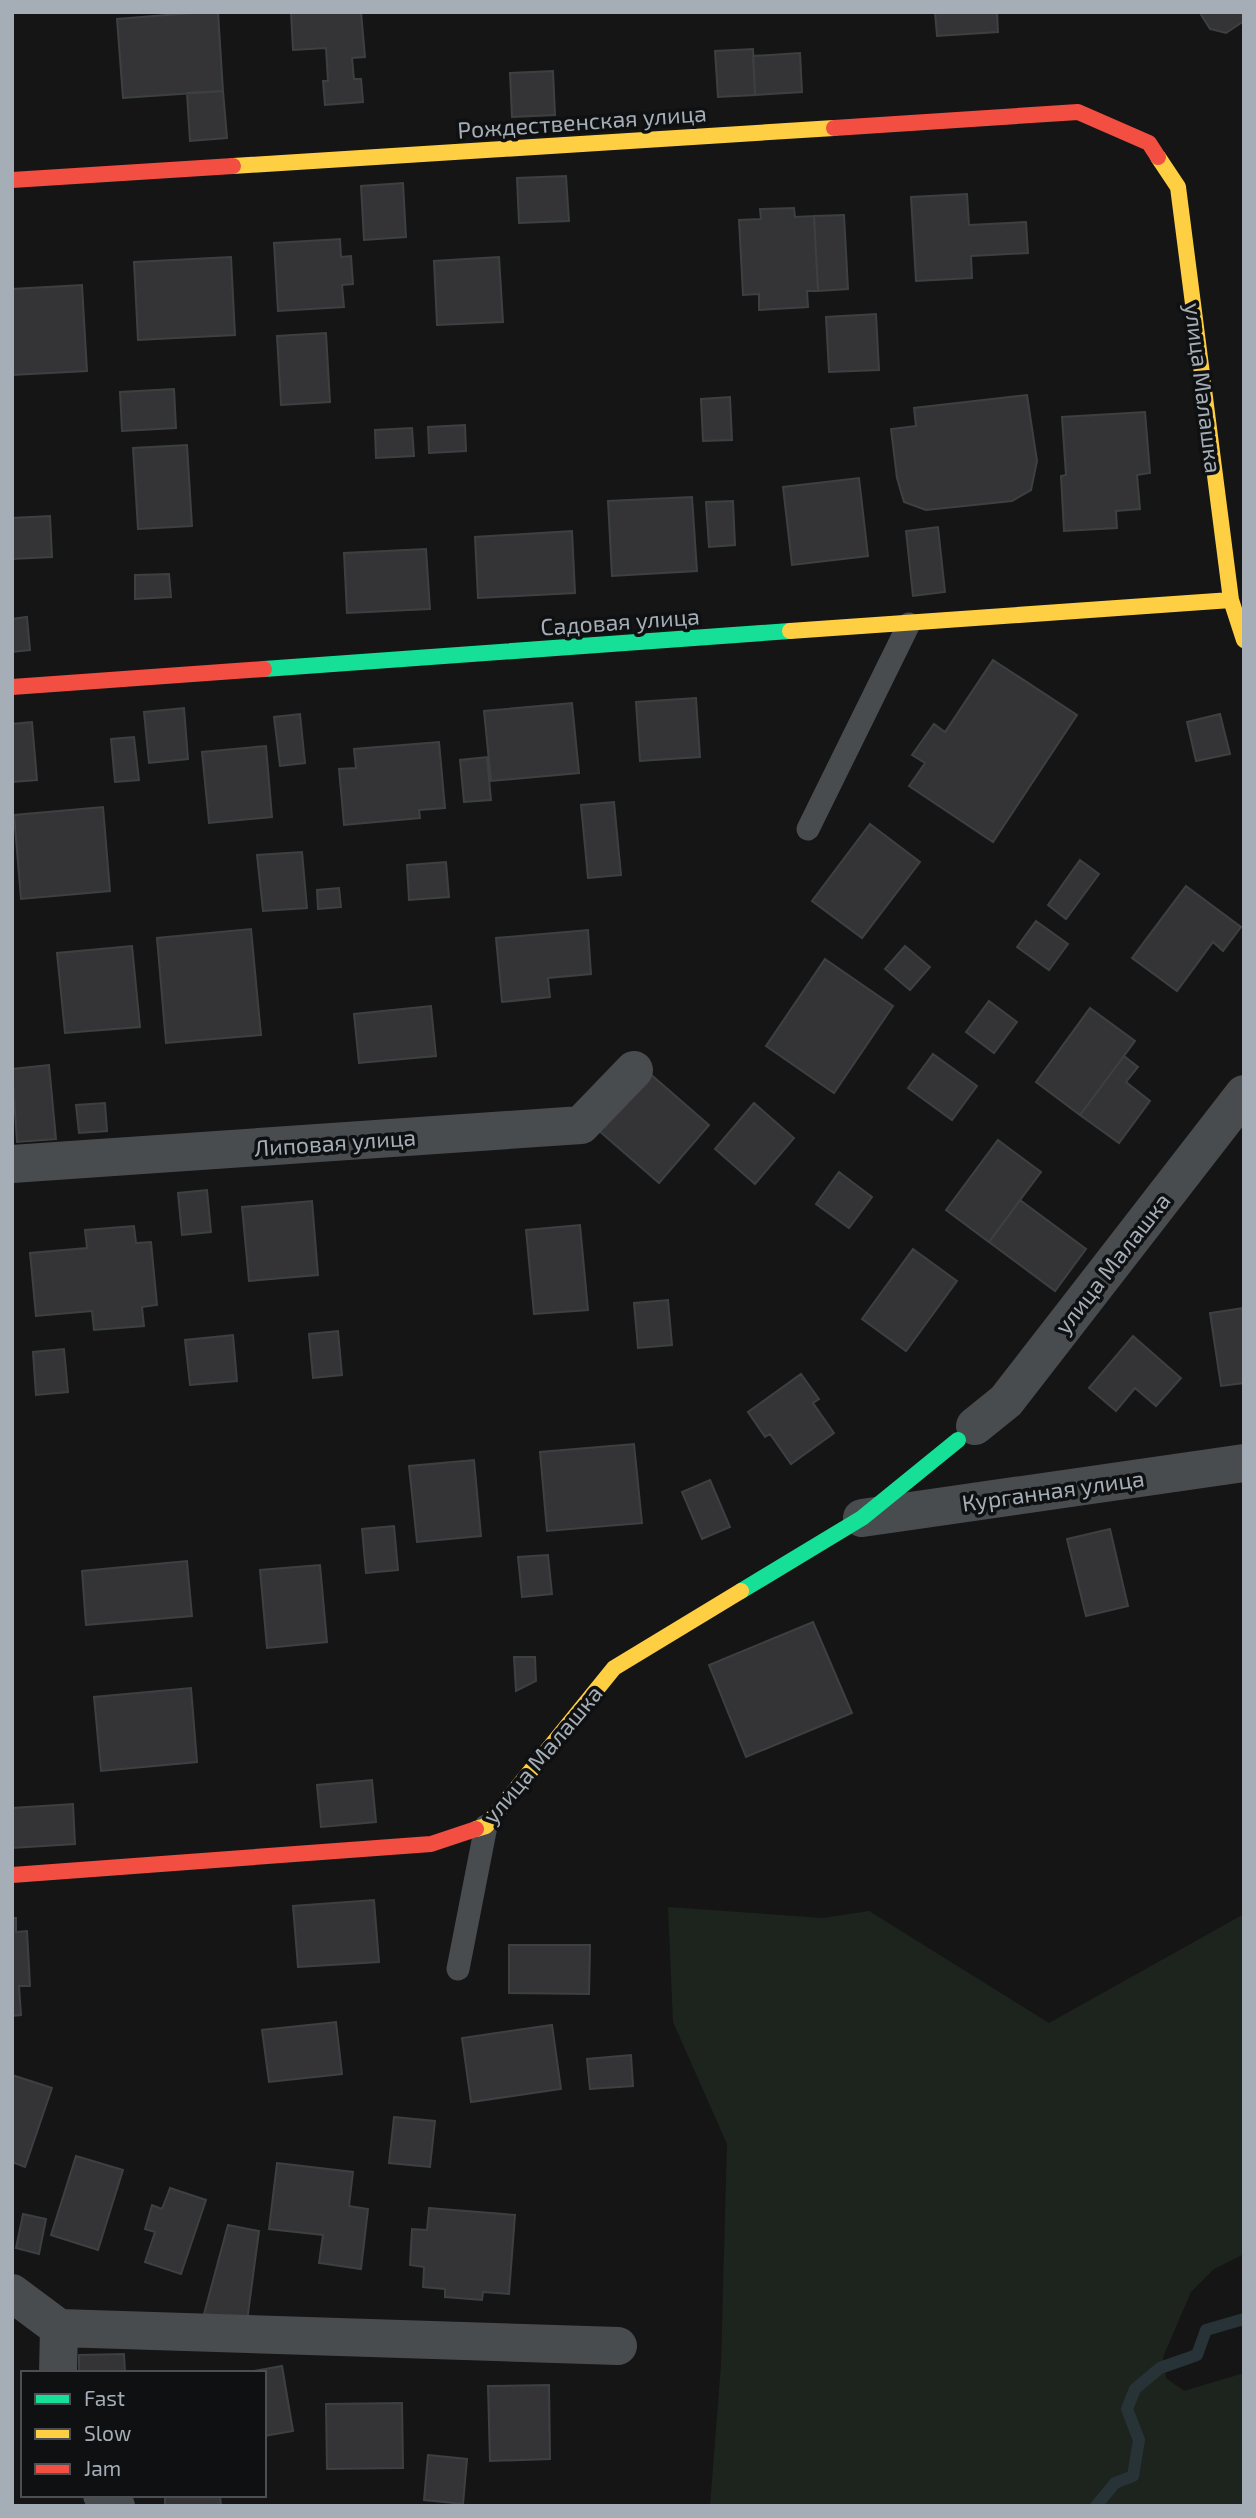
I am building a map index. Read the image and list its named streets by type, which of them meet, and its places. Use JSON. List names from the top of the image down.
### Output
{
  "streets": {
    "street": [
      "Рождественская улица",
      "улица Малашка",
      "Садовая улица",
      "Липовая улица",
      "Курганная улица"
    ]
  },
  "crossings": [
    ["Рождественская улица", "улица Малашка"],
    ["улица Малашка", "Садовая улица"],
    ["улица Малашка", "Курганная улица"]
  ],
  "legend": ["Fast", "Slow", "Jam"]
}
